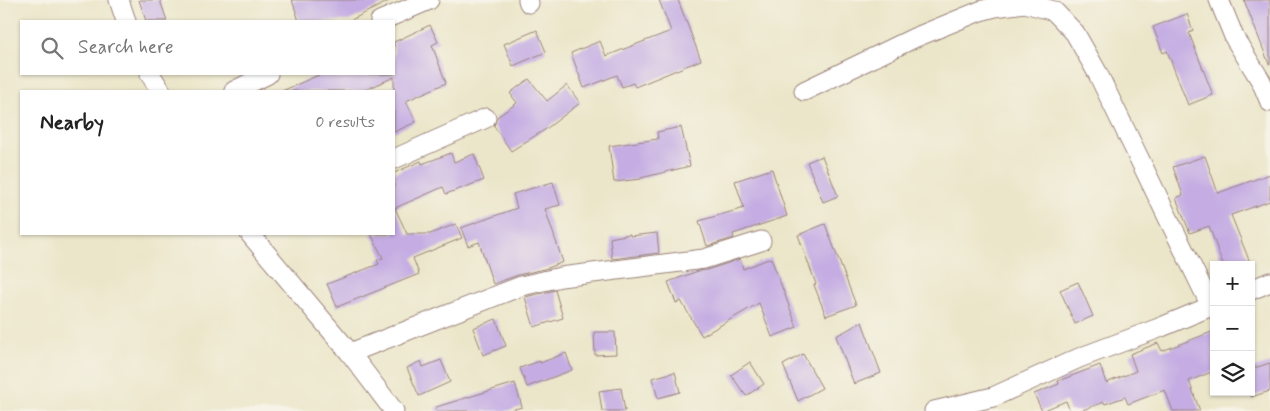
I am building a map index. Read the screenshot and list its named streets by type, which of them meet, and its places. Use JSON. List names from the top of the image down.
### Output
{
  "page": {
    "search": "Search here",
    "heading": ["Nearby", "0 results"],
    "map_buttons": ["+", "−"]
  }
}
